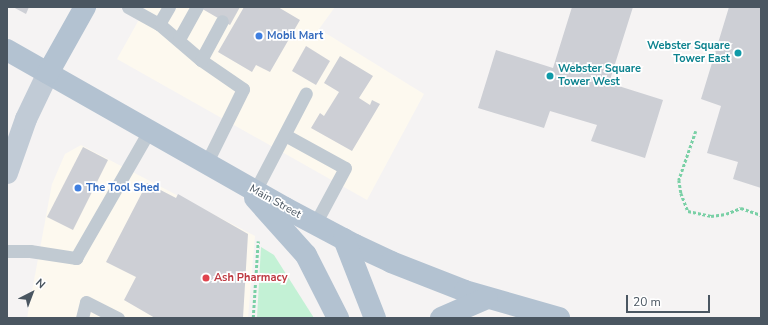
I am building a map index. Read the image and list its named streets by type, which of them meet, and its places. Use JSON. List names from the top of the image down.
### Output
{
  "streets": {
    "main road": ["Main Street"]
  },
  "places": [
    "Mobil Mart",
    "Webster Square Tower East",
    "Webster Square Tower West",
    "The Tool Shed",
    "Ash Pharmacy"
  ],
  "scale_bar": "20 m",
  "north": "top right"
}
